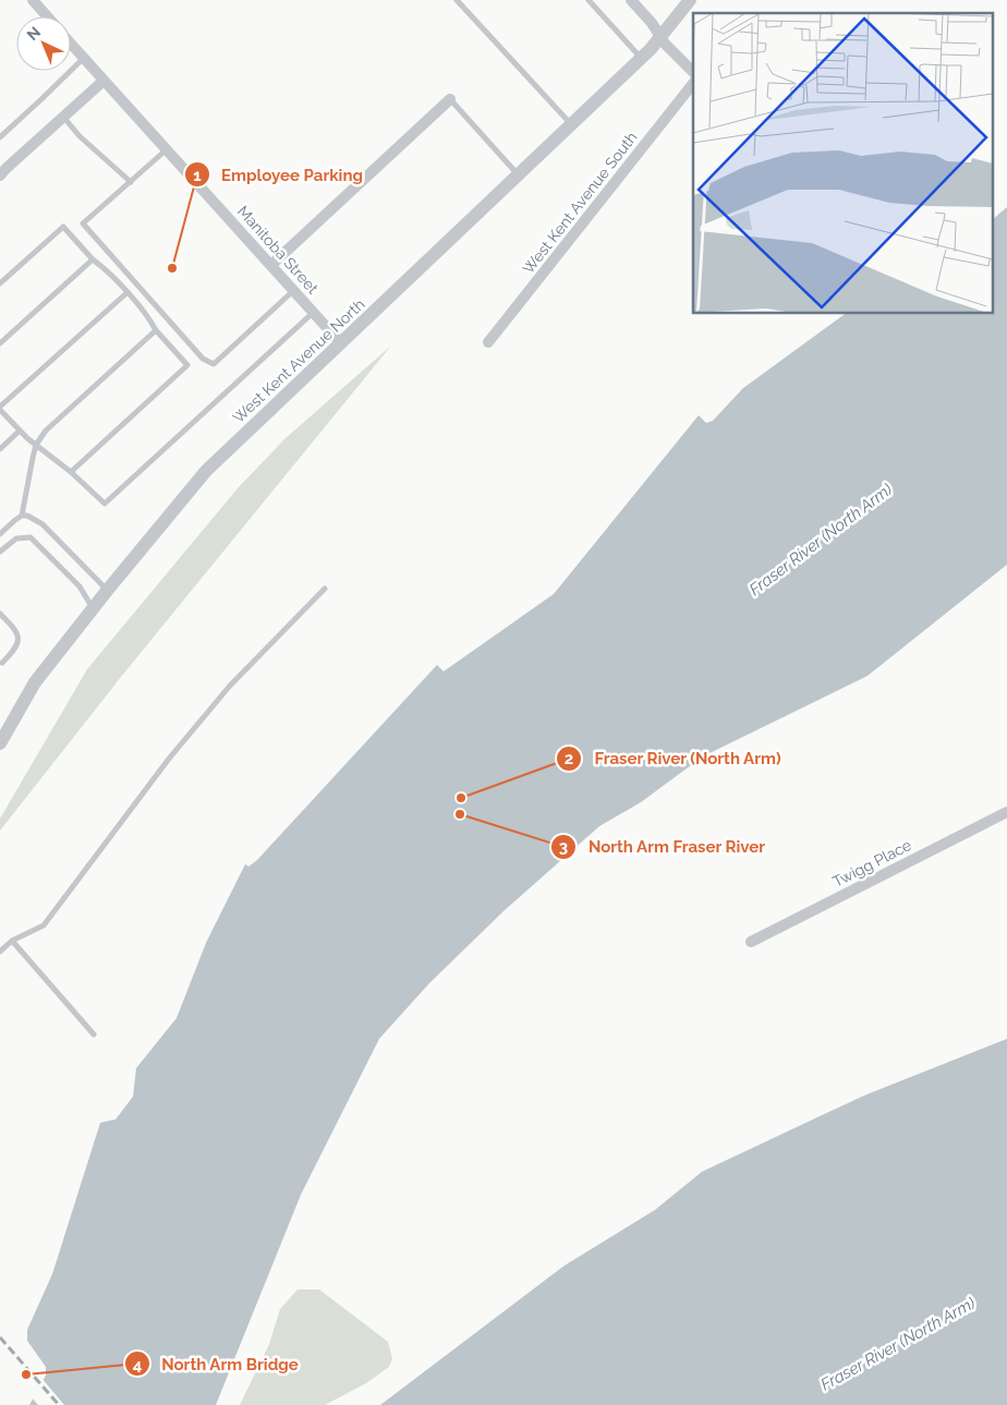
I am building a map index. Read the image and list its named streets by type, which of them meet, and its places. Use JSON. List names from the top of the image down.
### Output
{
  "streets": {
    "street": [
      "West Kent Avenue South",
      "Manitoba Street",
      "West Kent Avenue North",
      "Twigg Place"
    ]
  },
  "crossings": [
    ["Manitoba Street", "West Kent Avenue North"]
  ],
  "water": ["Fraser River (North Arm)"],
  "places": [
    "Employee Parking",
    "Fraser River (North Arm)",
    "North Arm Fraser River",
    "North Arm Bridge"
  ],
  "north": "top left"
}
